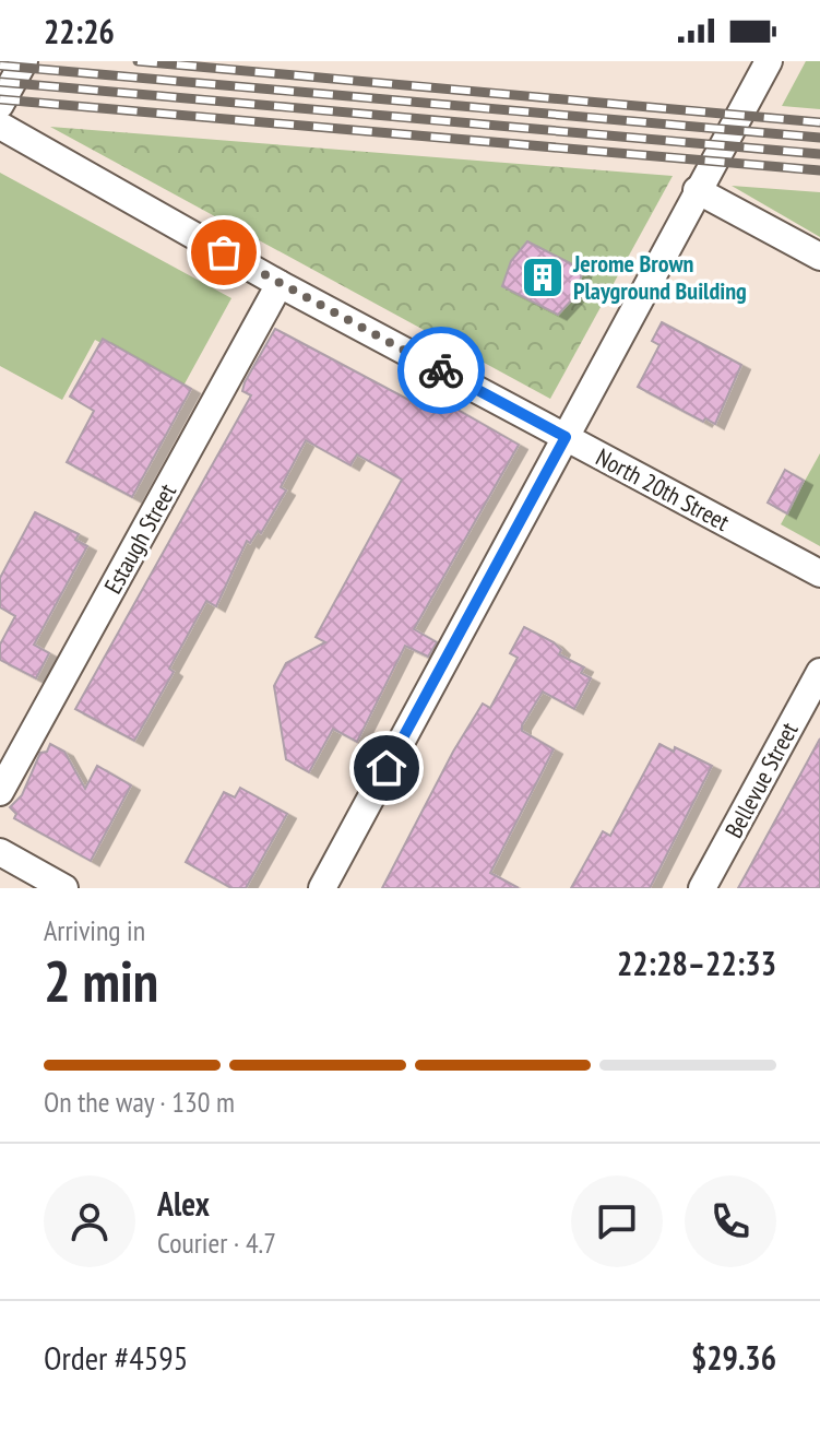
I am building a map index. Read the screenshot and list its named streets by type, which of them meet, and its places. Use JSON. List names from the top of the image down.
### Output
{
  "streets": {
    "street": ["North 20th Street", "Estaugh Street", "Bellevue Street"]
  },
  "crossings": [
    ["North 20th Street", "Estaugh Street"]
  ],
  "places": {
    "building": ["Jerome Brown Playground Building"]
  },
  "page": {
    "status": "22:26",
    "heading": ["2 min", "Arriving in", "22:28–22:33"],
    "panel": [
      "Alex",
      "Courier · 4.7",
      "Order #4595",
      "$29.36"
    ],
    "bar": "On the way · 130 m"
  }
}
